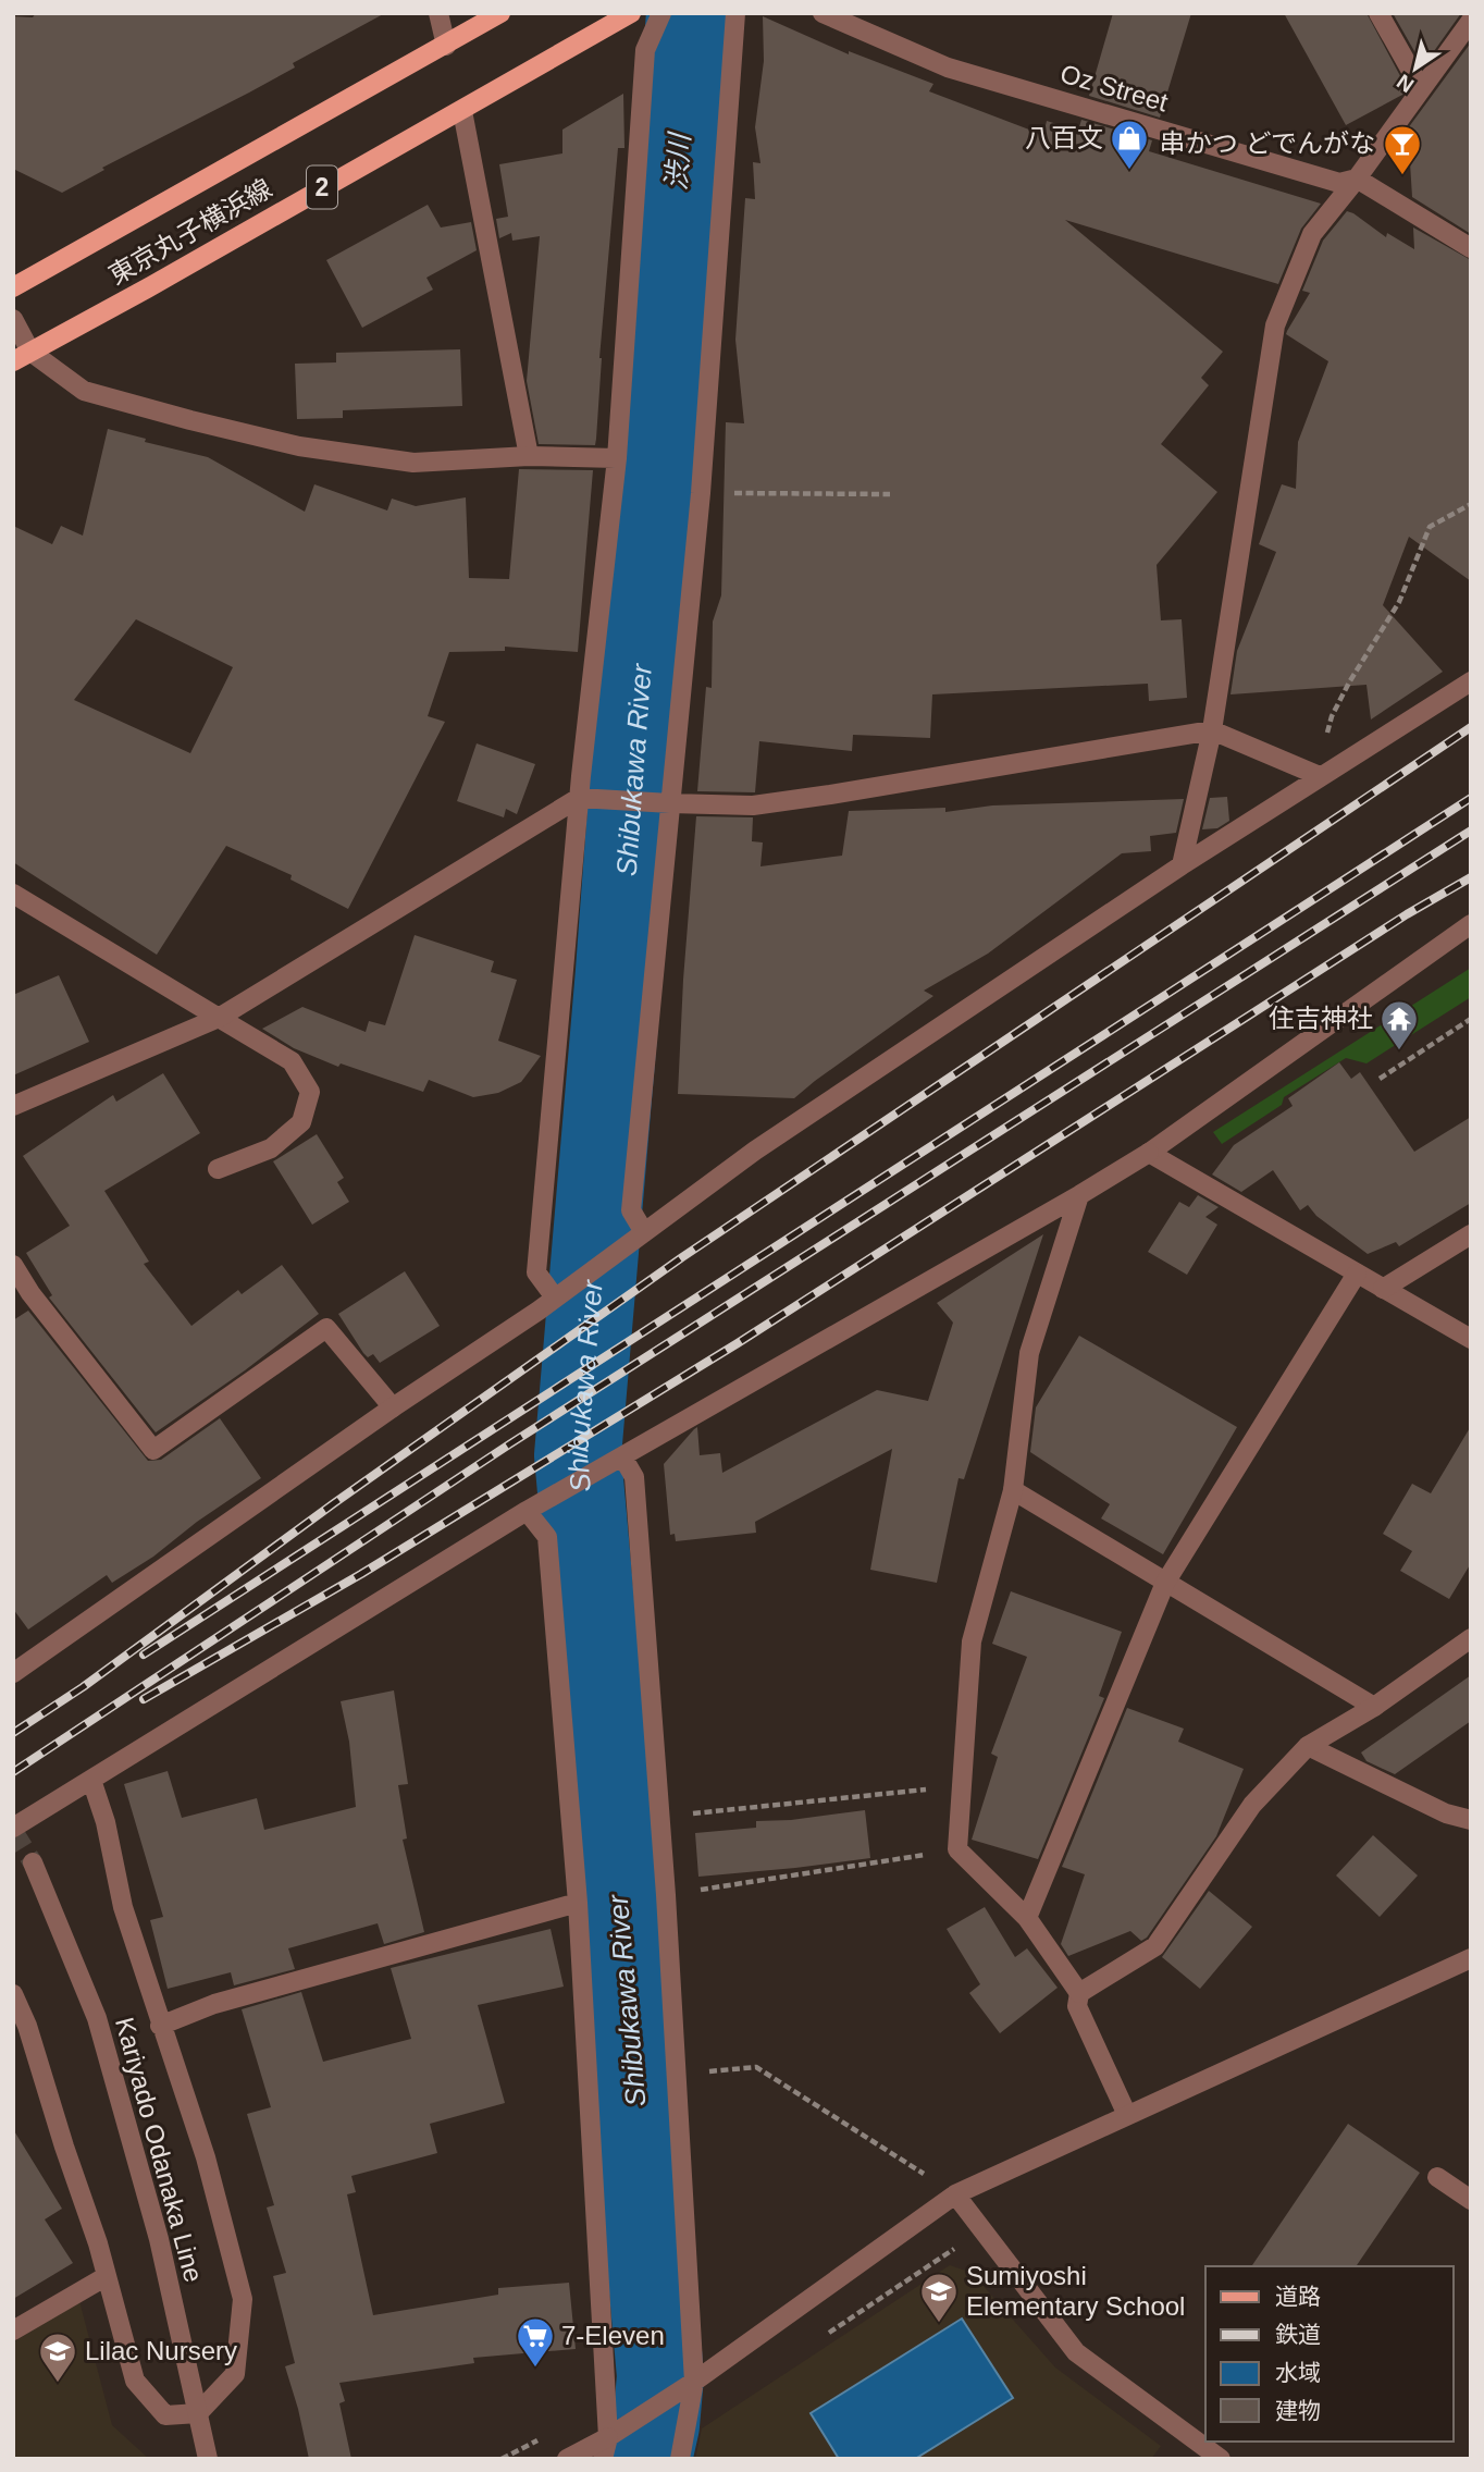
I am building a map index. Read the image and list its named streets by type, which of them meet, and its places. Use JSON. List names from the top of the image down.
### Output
{
  "streets": {
    "main road": ["2", "東京丸子横浜線"],
    "street": ["Oz Street", "Kariyado Odanaka Line"]
  },
  "water": ["渋川", "Shibukawa River"],
  "places": {
    "shop": ["八百文"],
    "bar": ["串かつ どでんがな"],
    "temple": ["住吉神社"],
    "school or university": ["Sumiyoshi Elementary School", "Lilac Nursery"],
    "supermarket": ["7-Eleven"]
  },
  "legend": [
    "道路",
    "鉄道",
    "水域",
    "建物"
  ],
  "north": "bottom left"
}
